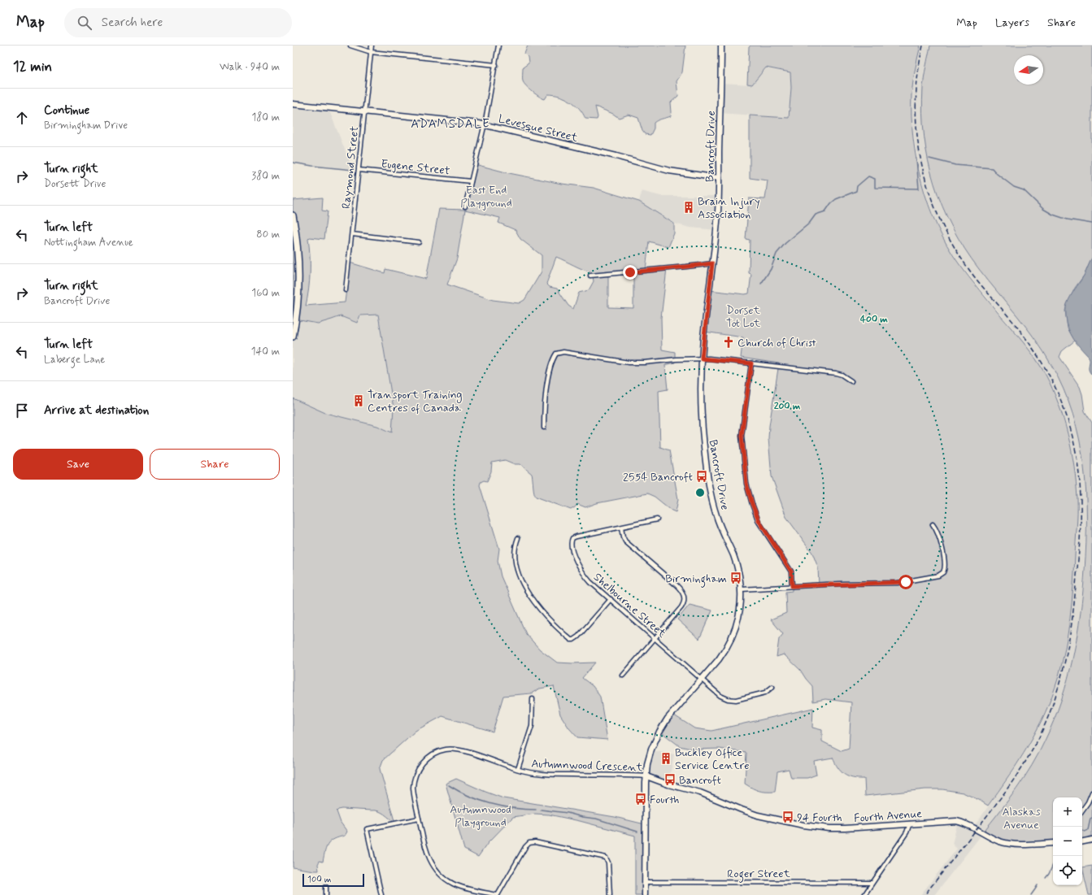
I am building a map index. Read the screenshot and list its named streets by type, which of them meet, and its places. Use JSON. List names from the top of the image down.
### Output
{
  "streets": {
    "main road": ["Levesque Street", "Bancroft Drive", "Fourth Avenue"],
    "street": [
      "Eugene Street",
      "Raymond Street",
      "Shelbourne Street",
      "Autumnwood Crescent",
      "Roger Street"
    ]
  },
  "crossings": [
    ["Levesque Street", "Bancroft Drive"],
    ["Levesque Street", "Raymond Street"],
    ["Bancroft Drive", "Shelbourne Street"],
    ["Bancroft Drive", "Autumnwood Crescent"],
    ["Bancroft Drive", "Fourth Avenue"],
    ["Bancroft Drive", "Roger Street"],
    ["Eugene Street", "Raymond Street"],
    ["Autumnwood Crescent", "Fourth Avenue"]
  ],
  "districts": ["ADAMSDALE"],
  "parks": [
    "East End Playground",
    "Dorset Tot Lot",
    "Autumnwood Playground",
    "Alaskas Avenue"
  ],
  "places": {
    "building": ["Brain Injury Association", "Transport Training Centres of Canada", "Buckley Office Service Centre"],
    "church": ["Church of Christ"],
    "bus stop": [
      "2554 Bancroft",
      "Birmingham",
      "Bancroft",
      "Fourth",
      "94 Fourth"
    ]
  },
  "scale_bar": "100 m",
  "north": "left",
  "page": {
    "header": "Map",
    "search": "Search here",
    "nav": ["Map", "Layers", "Share"],
    "heading": ["12 min", "Walk · 940 m"],
    "list": [
      ["Continue", "Birmingham Drive", "180 m"],
      ["Turn right", "Dorsett Drive", "380 m"],
      ["Turn left", "Nottingham Avenue", "80 m"],
      ["Turn right", "Bancroft Drive", "160 m"],
      ["Turn left", "Laberge Lane", "140 m"],
      "Arrive at destination"
    ],
    "buttons": ["Save", "Share"],
    "map_buttons": ["+", "−"],
    "scale": "100 m"
  },
  "rings": ["400 m", "200 m"]
}
